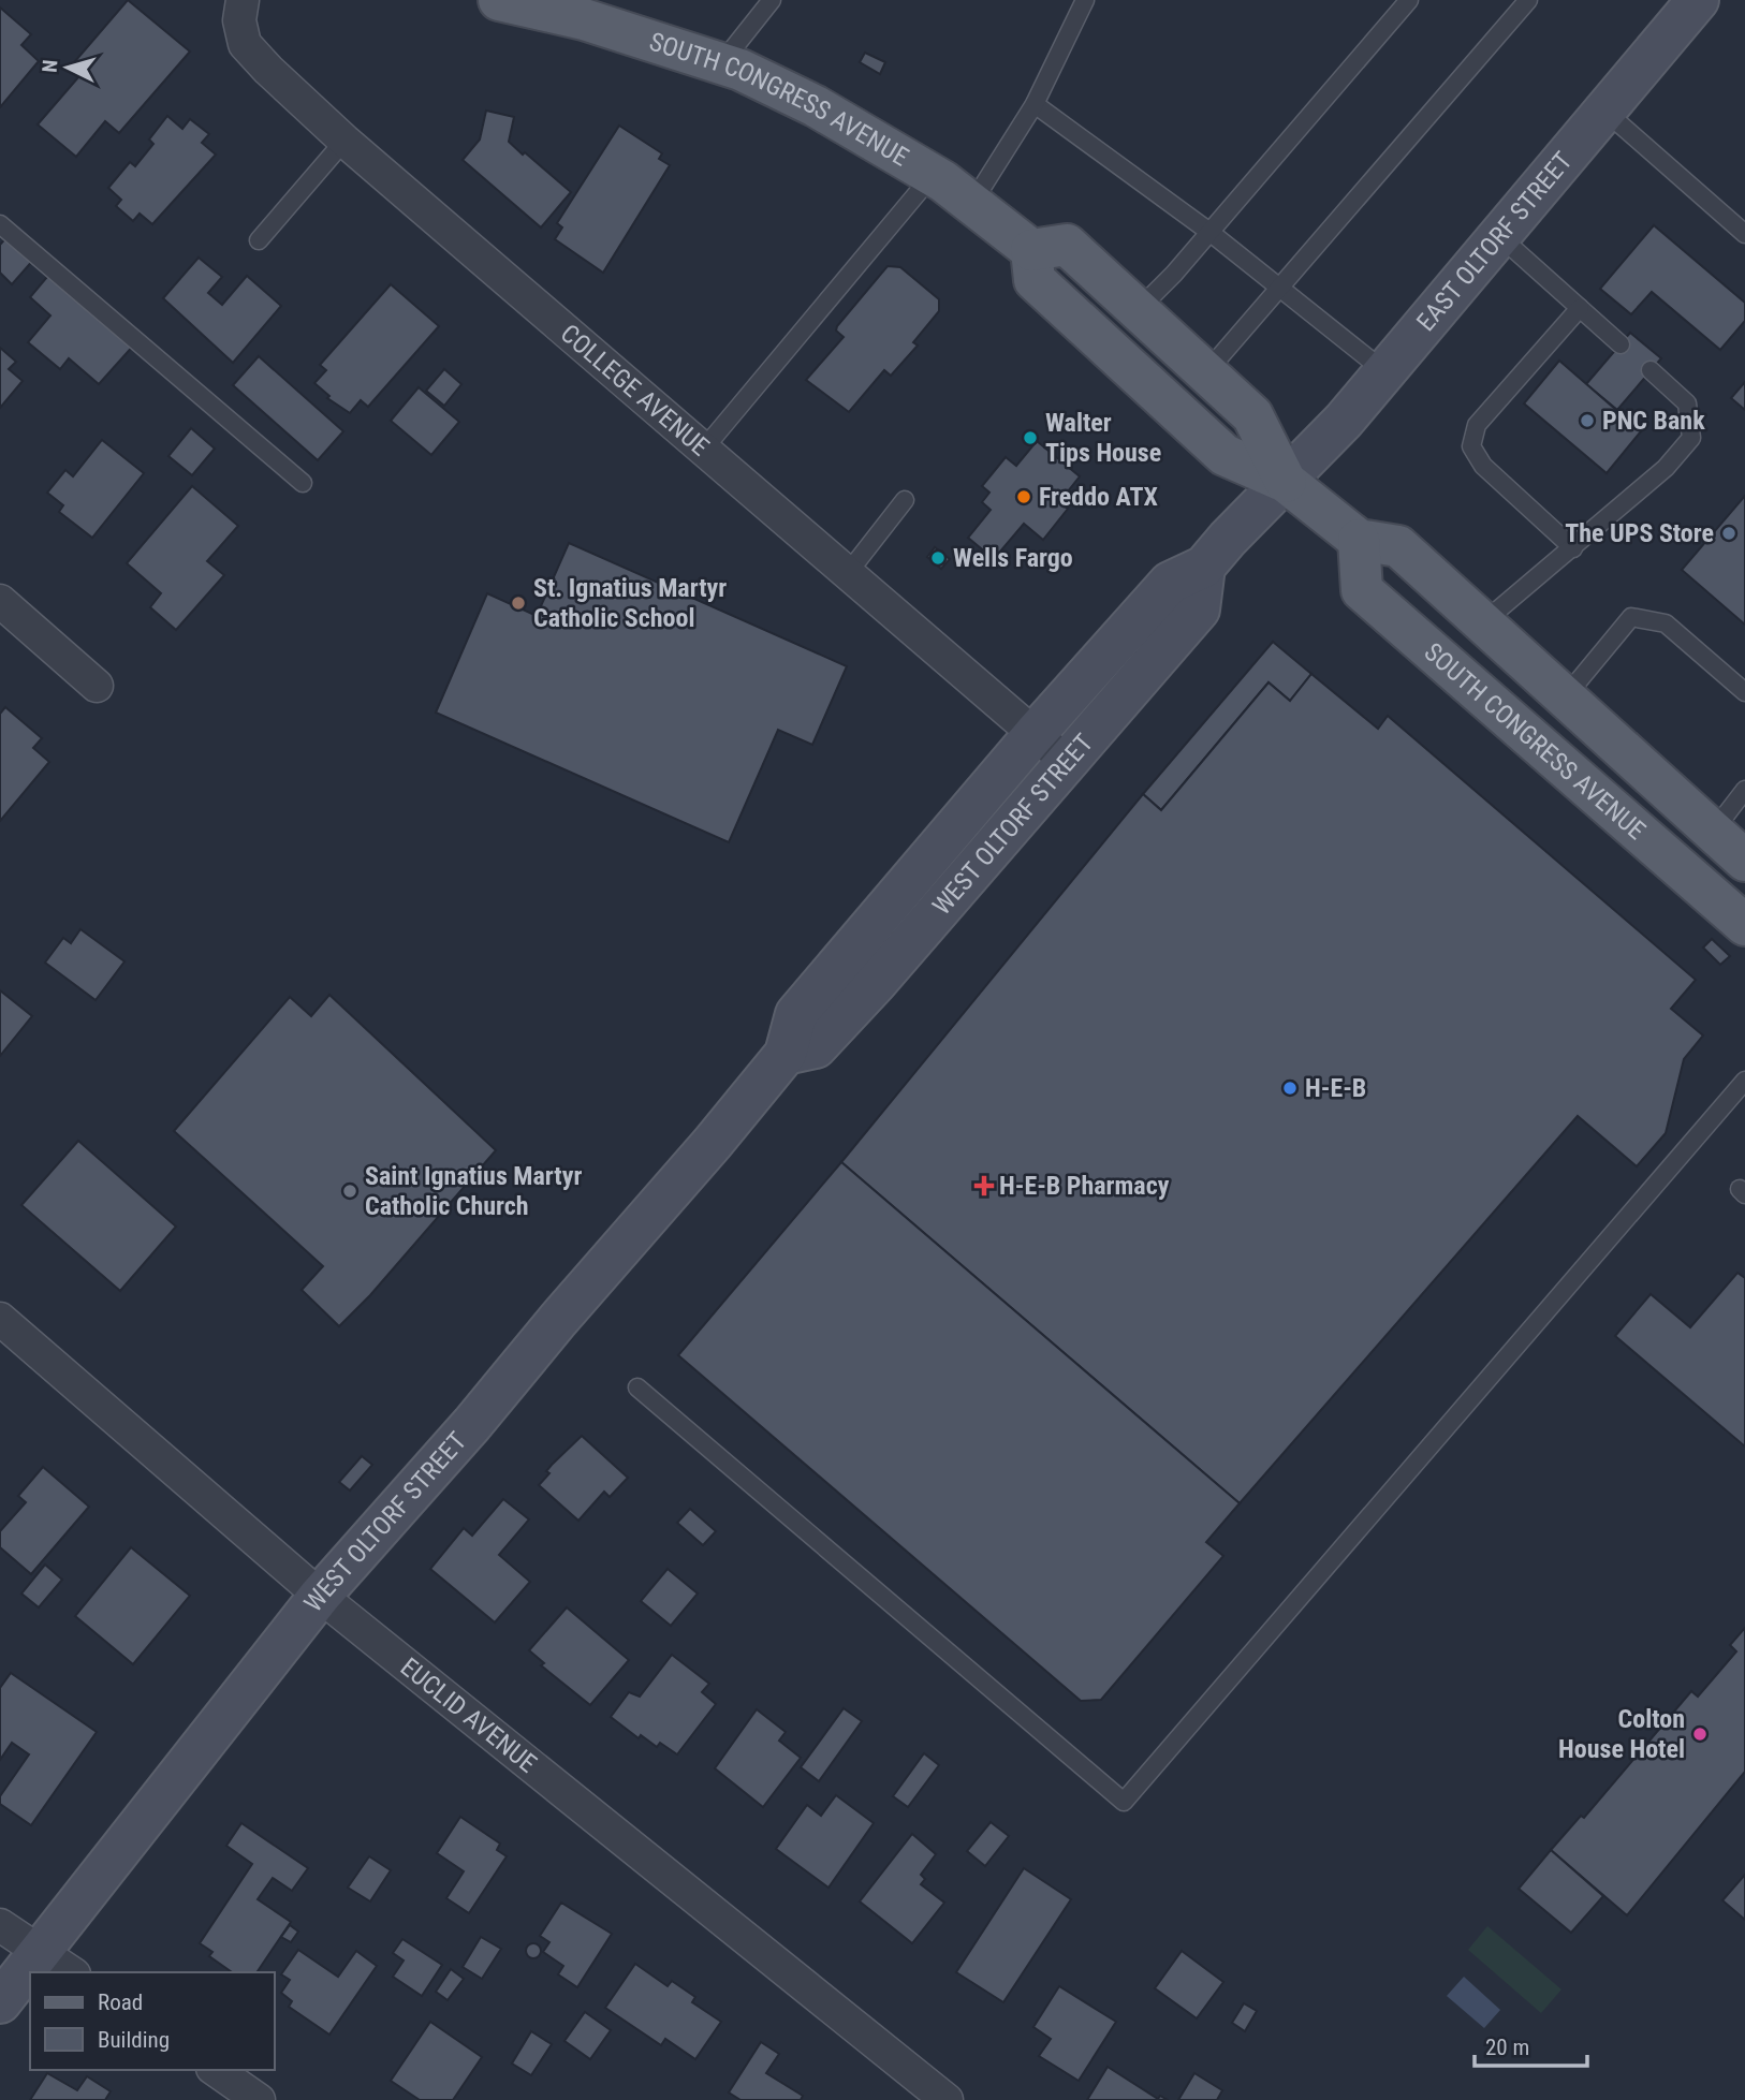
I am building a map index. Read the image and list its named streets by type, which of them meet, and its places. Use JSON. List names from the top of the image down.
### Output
{
  "streets": {
    "main road": ["SOUTH CONGRESS AVENUE", "EAST OLTORF STREET", "WEST OLTORF STREET"],
    "street": ["COLLEGE AVENUE", "EUCLID AVENUE"]
  },
  "crossings": [
    ["SOUTH CONGRESS AVENUE", "EAST OLTORF STREET"],
    ["SOUTH CONGRESS AVENUE", "WEST OLTORF STREET"],
    ["EAST OLTORF STREET", "WEST OLTORF STREET"],
    ["COLLEGE AVENUE", "WEST OLTORF STREET"],
    ["WEST OLTORF STREET", "EUCLID AVENUE"]
  ],
  "places": {
    "other": [
      "PNC Bank",
      "Walter Tips House",
      "Freddo ATX",
      "The UPS Store",
      "Wells Fargo",
      "St. Ignatius Martyr Catholic School",
      "H-E-B",
      "Saint Ignatius Martyr Catholic Church",
      "Colton House Hotel"
    ],
    "health": ["H-E-B Pharmacy"]
  },
  "legend": ["Road", "Building"],
  "scale_bar": "20 m",
  "north": "left"
}
